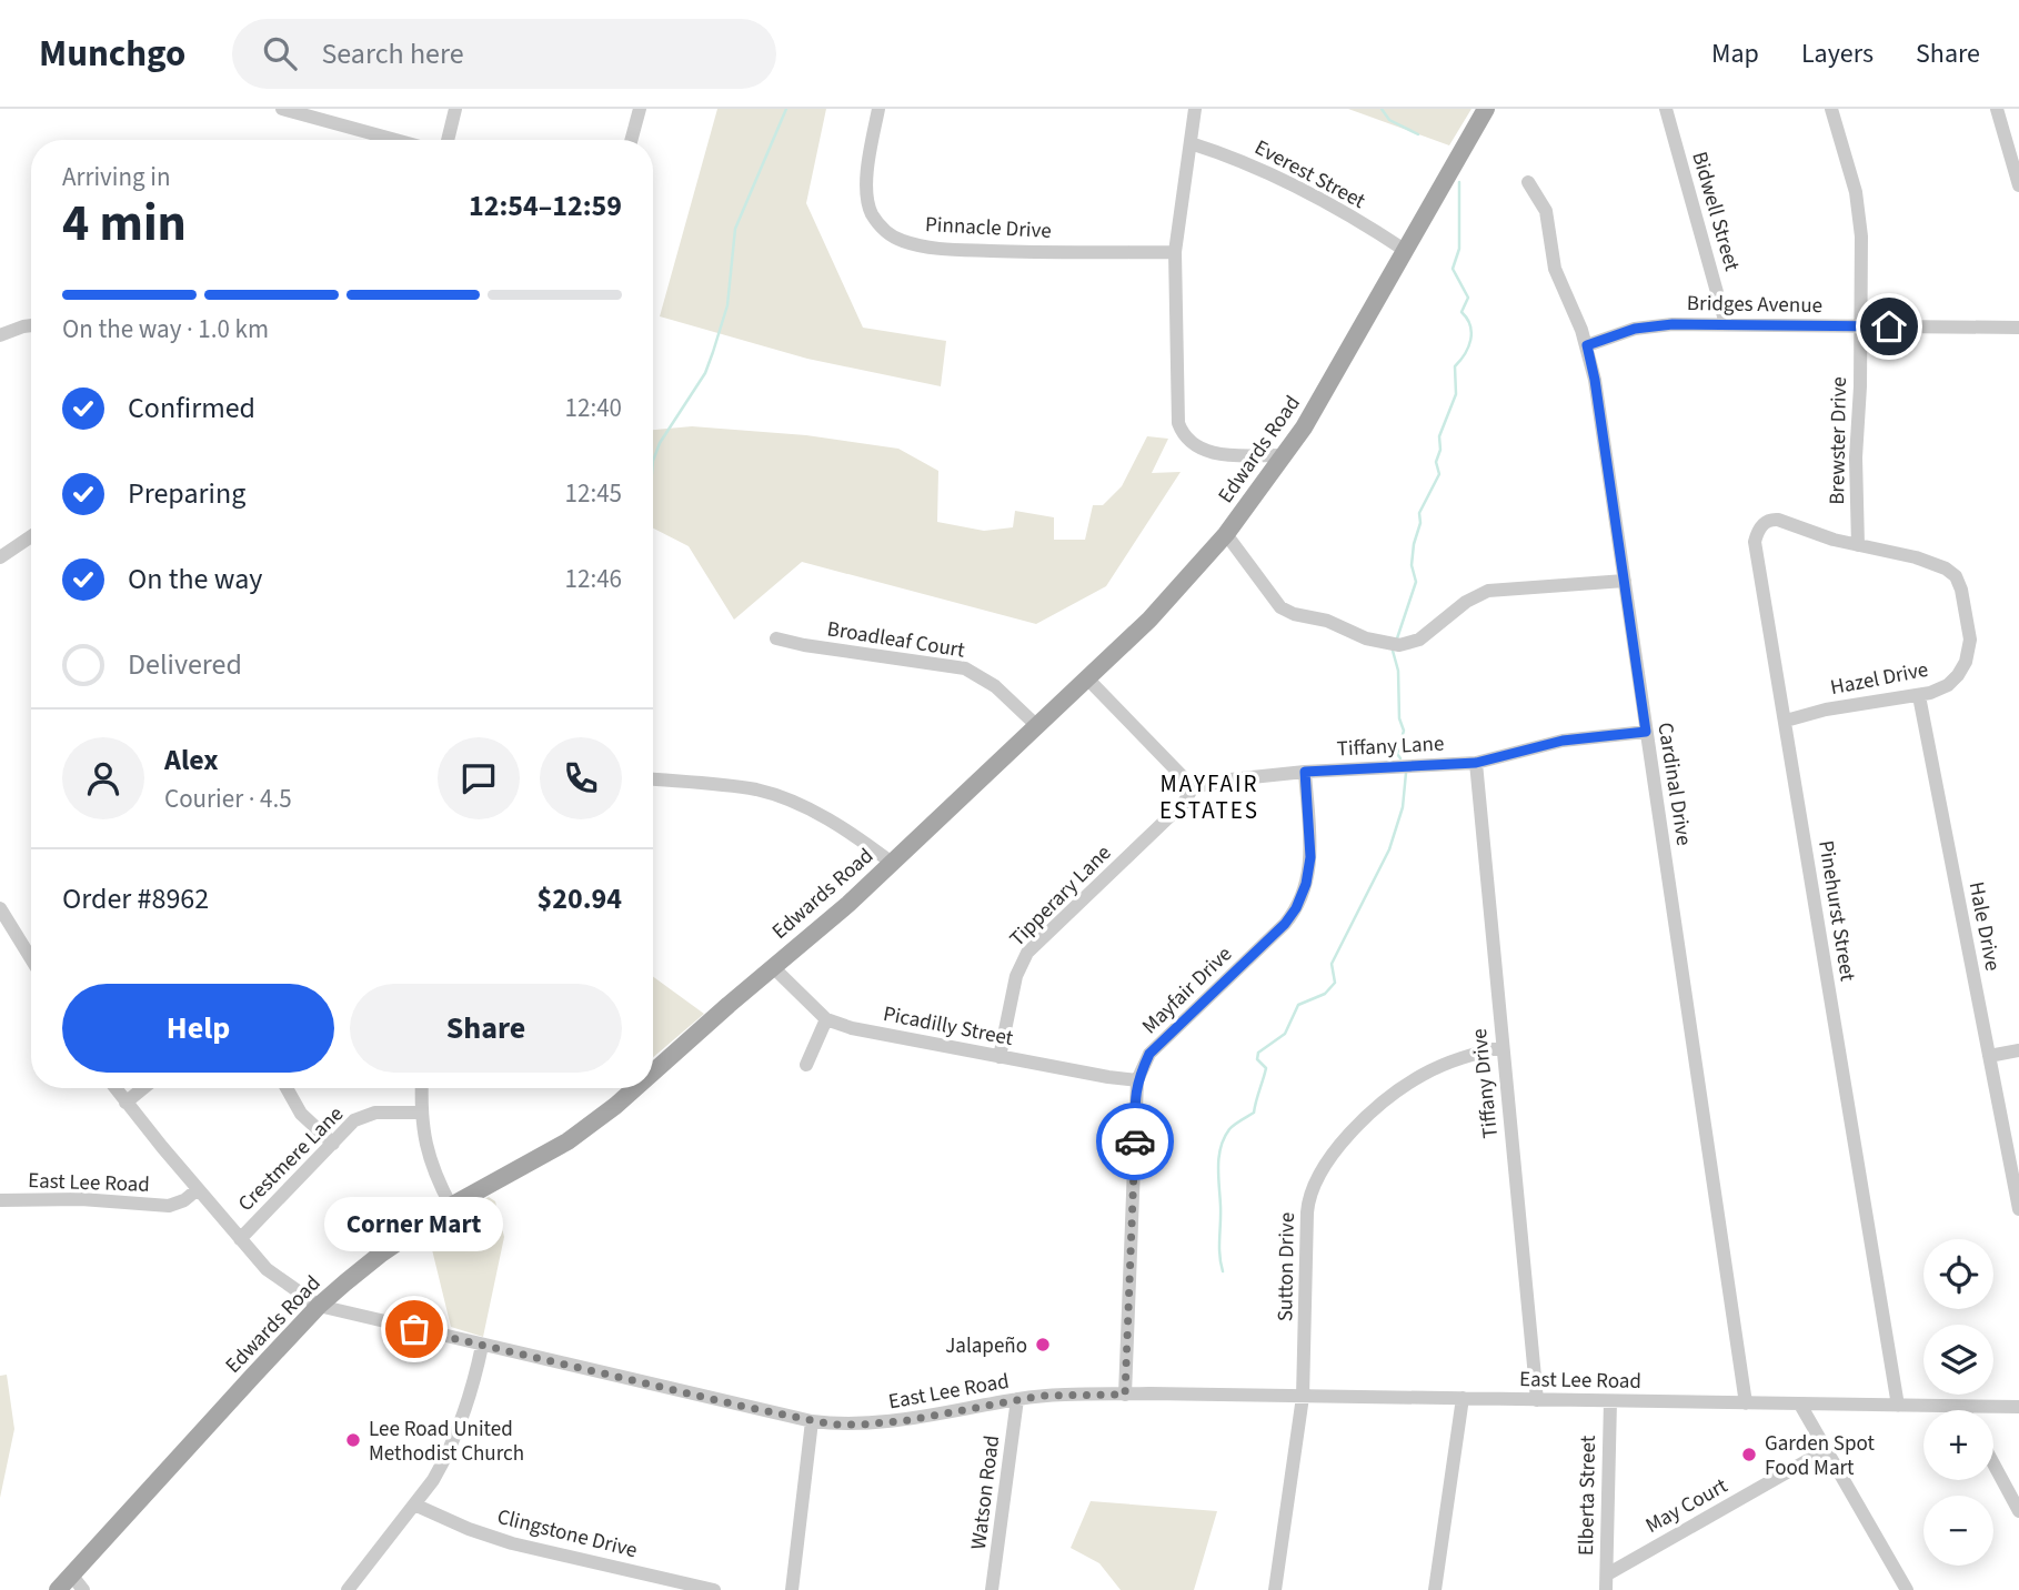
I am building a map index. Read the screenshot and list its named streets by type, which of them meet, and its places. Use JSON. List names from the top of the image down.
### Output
{
  "streets": {
    "main road": ["Edwards Road"],
    "street": [
      "Everest Street",
      "Bidwell Street",
      "Pinnacle Drive",
      "Bridges Avenue",
      "Brewster Drive",
      "Broadleaf Court",
      "Hazel Drive",
      "Tiffany Lane",
      "Cardinal Drive",
      "Tipperary Lane",
      "Pinehurst Street",
      "Hale Drive",
      "Mayfair Drive",
      "Picadilly Street",
      "Tiffany Drive",
      "Crestmere Lane",
      "East Lee Road",
      "Sutton Drive",
      "Watson Road",
      "Elberta Street",
      "May Court",
      "Clingstone Drive"
    ]
  },
  "crossings": [
    ["Everest Street", "Edwards Road"],
    ["Bidwell Street", "Bridges Avenue"],
    ["Bridges Avenue", "Brewster Drive"],
    ["Bridges Avenue", "Cardinal Drive"],
    ["Brewster Drive", "Hazel Drive"],
    ["Brewster Drive", "Pinehurst Street"],
    ["Edwards Road", "Broadleaf Court"],
    ["Edwards Road", "Picadilly Street"],
    ["Edwards Road", "East Lee Road"],
    ["Hazel Drive", "Pinehurst Street"],
    ["Hazel Drive", "Hale Drive"],
    ["Tiffany Lane", "Cardinal Drive"],
    ["Tiffany Lane", "Tipperary Lane"],
    ["Tiffany Lane", "Mayfair Drive"],
    ["Tiffany Lane", "Tiffany Drive"],
    ["Cardinal Drive", "East Lee Road"],
    ["Tipperary Lane", "Picadilly Street"],
    ["Pinehurst Street", "East Lee Road"],
    ["Mayfair Drive", "Picadilly Street"],
    ["Mayfair Drive", "East Lee Road"],
    ["Tiffany Drive", "East Lee Road"],
    ["Tiffany Drive", "Sutton Drive"],
    ["Crestmere Lane", "East Lee Road"],
    ["East Lee Road", "Sutton Drive"],
    ["East Lee Road", "Watson Road"],
    ["East Lee Road", "Elberta Street"],
    ["Elberta Street", "May Court"]
  ],
  "districts": ["MAYFAIR ESTATES"],
  "places": [
    "Corner Mart",
    "Jalapeño",
    "Lee Road United Methodist Church",
    "Garden Spot Food Mart"
  ],
  "page": {
    "header": "Munchgo",
    "search": "Search here",
    "nav": ["Map", "Layers", "Share"],
    "heading": ["4 min", "Arriving in", "12:54–12:59"],
    "panel": [
      "Alex",
      "Courier · 4.5",
      "Order #8962",
      "$20.94"
    ],
    "bar": "On the way · 1.0 km",
    "list": [
      ["Confirmed", "12:40"],
      ["Preparing", "12:45"],
      ["On the way", "12:46"],
      "Delivered"
    ],
    "buttons": ["Help", "Share"],
    "bubble": "Corner Mart",
    "map_buttons": ["+", "−"]
  }
}
